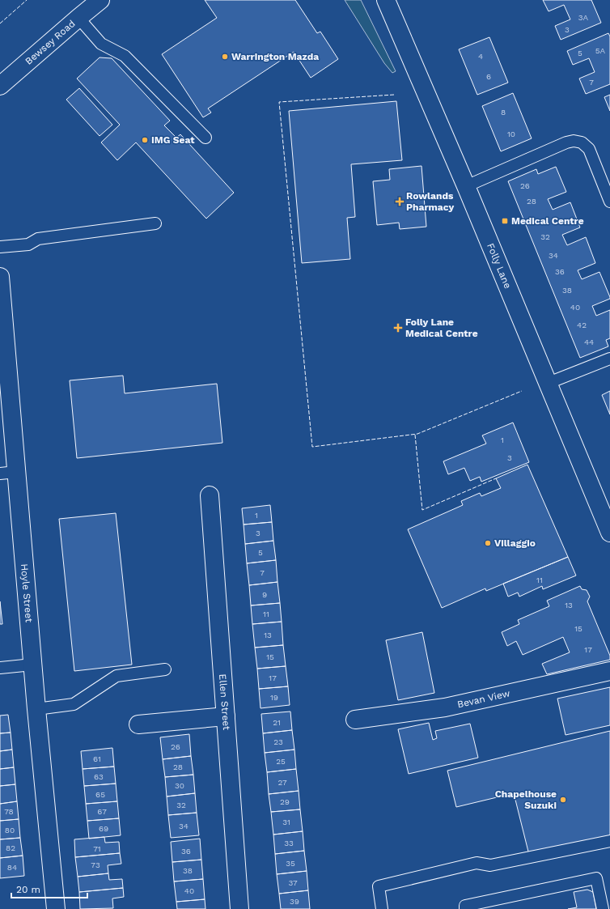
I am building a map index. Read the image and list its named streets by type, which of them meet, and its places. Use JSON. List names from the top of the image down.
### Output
{
  "streets": {
    "street": [
      "Bewsey Road",
      "Folly Lane",
      "Hoyle Street",
      "Bevan View",
      "Ellen Street"
    ]
  },
  "places": {
    "other": [
      "Warrington Mazda",
      "IMG Seat",
      "Villaggio",
      "Chapelhouse Suzuki"
    ],
    "health": ["Rowlands Pharmacy", "Folly Lane Medical Centre"],
    "transit": ["Medical Centre"]
  },
  "house_numbers": [
    "3A",
    "3",
    "5A",
    "5",
    "4",
    "6",
    "7",
    "8",
    "10",
    "26",
    "28",
    "32",
    "34",
    "36",
    "38",
    "40",
    "42",
    "44",
    "1",
    "3",
    "1",
    "3",
    "5",
    "7",
    "11",
    "9",
    "13",
    "11",
    "15",
    "13",
    "17",
    "15",
    "17",
    "19",
    "21",
    "23",
    "26",
    "61",
    "25",
    "28",
    "63",
    "27",
    "30",
    "65",
    "29",
    "32",
    "78",
    "67",
    "31",
    "34",
    "69",
    "80",
    "33",
    "82",
    "71",
    "36",
    "35",
    "73",
    "84",
    "38",
    "37",
    "40",
    "39"
  ],
  "scale_bar": "20 m"
}
